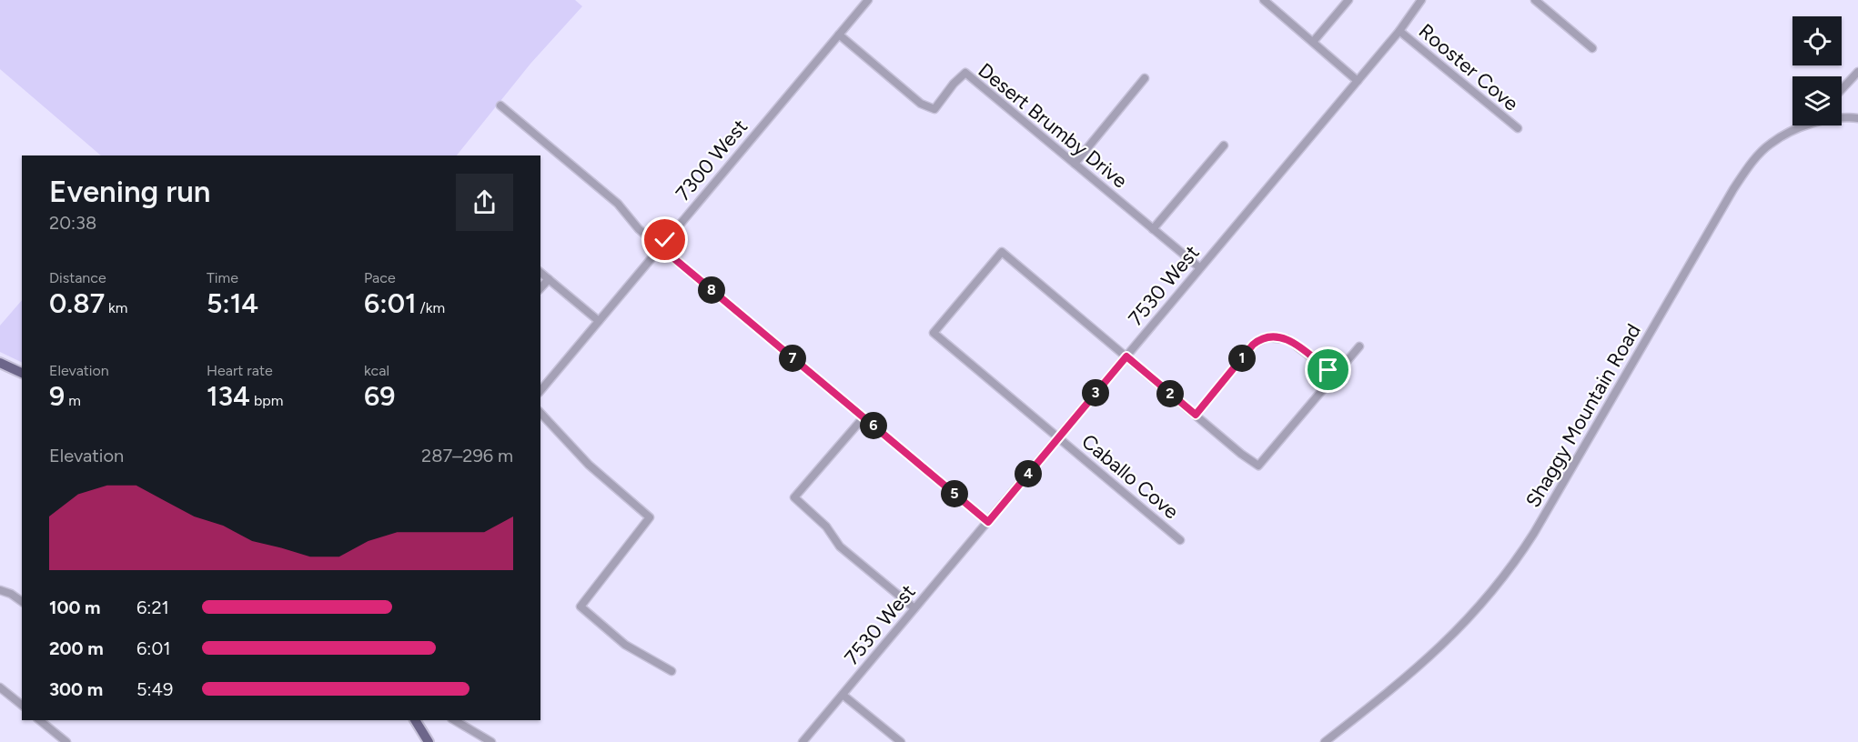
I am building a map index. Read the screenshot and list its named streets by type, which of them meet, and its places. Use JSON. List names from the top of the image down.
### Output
{
  "streets": {
    "street": [
      "Rooster Cove",
      "Desert Brumby Drive",
      "7300 West",
      "7530 West",
      "Shaggy Mountain Road",
      "Caballo Cove"
    ]
  },
  "crossings": [
    ["Rooster Cove", "7530 West"],
    ["Desert Brumby Drive", "7300 West"],
    ["Desert Brumby Drive", "7530 West"],
    ["7530 West", "Caballo Cove"]
  ],
  "page": {
    "heading": ["Evening run", "20:38"],
    "stats": [
      ["Distance", "0.87 km"],
      ["Time", "5:14"],
      ["Pace", "6:01 /km"],
      ["Elevation", "9 m"],
      ["Heart rate", "134 bpm"],
      ["kcal", "69"]
    ],
    "pins": [
      "8",
      "1",
      "7",
      "3",
      "2",
      "6",
      "4",
      "5"
    ],
    "chart": ["Elevation", "287–296 m"],
    "list": [
      {
        "name": "100 m",
        "note": "6:21"
      },
      {
        "name": "200 m",
        "note": "6:01"
      },
      {
        "name": "300 m",
        "note": "5:49"
      }
    ]
  }
}
